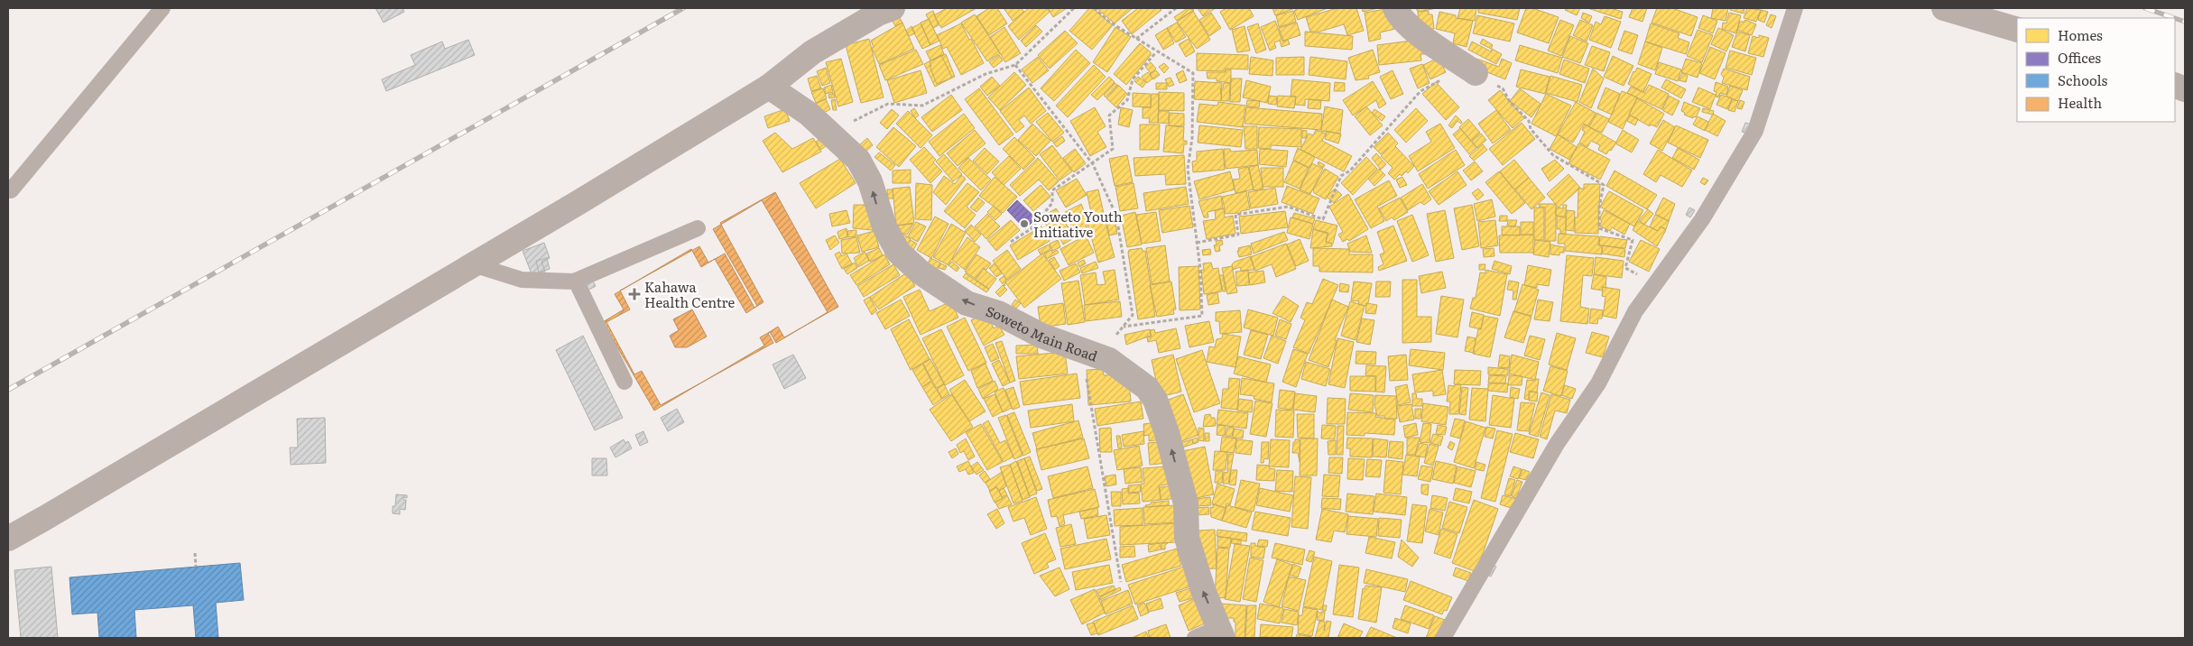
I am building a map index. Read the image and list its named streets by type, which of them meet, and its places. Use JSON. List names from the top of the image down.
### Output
{
  "streets": {
    "street": ["Soweto Main Road"]
  },
  "one_way": ["Soweto Main Road"],
  "places": {
    "other": ["Soweto Youth Initiative"],
    "health": ["Kahawa Health Centre"]
  },
  "legend": [
    "Homes",
    "Offices",
    "Schools",
    "Health"
  ]
}
